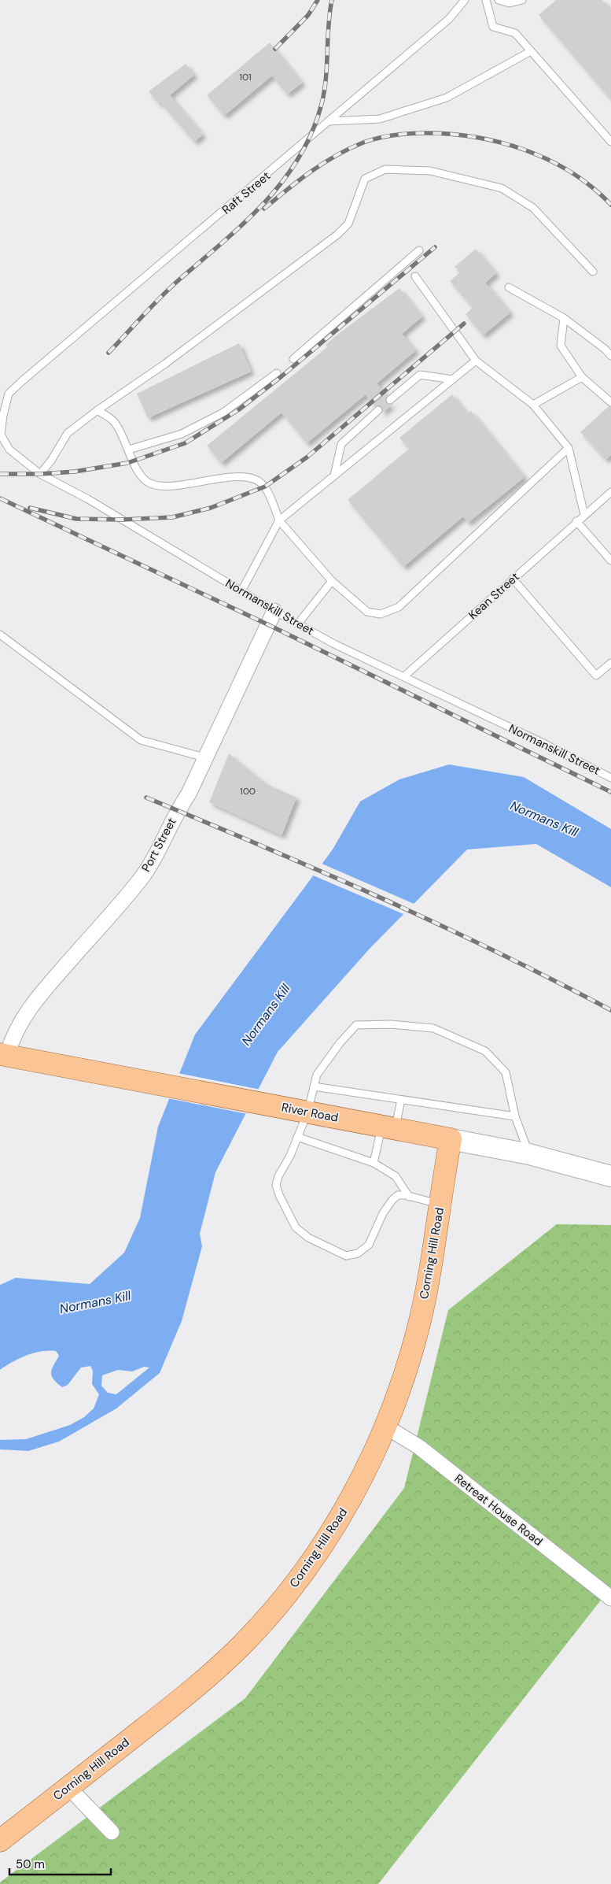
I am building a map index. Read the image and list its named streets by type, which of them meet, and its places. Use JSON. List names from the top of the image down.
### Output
{
  "streets": {
    "main road": ["River Road", "Corning Hill Road"],
    "street": ["Port Street", "Retreat House Road"],
    "lane": ["Raft Street", "Kean Street", "Normanskill Street"]
  },
  "crossings": [
    ["Raft Street", "Normanskill Street"],
    ["Kean Street", "Normanskill Street"],
    ["Normanskill Street", "Port Street"],
    ["Port Street", "River Road"],
    ["River Road", "Corning Hill Road"],
    ["Corning Hill Road", "Retreat House Road"]
  ],
  "water": ["Normans Kill"],
  "house_numbers": ["101", "100"],
  "scale_bar": "50 m"
}
